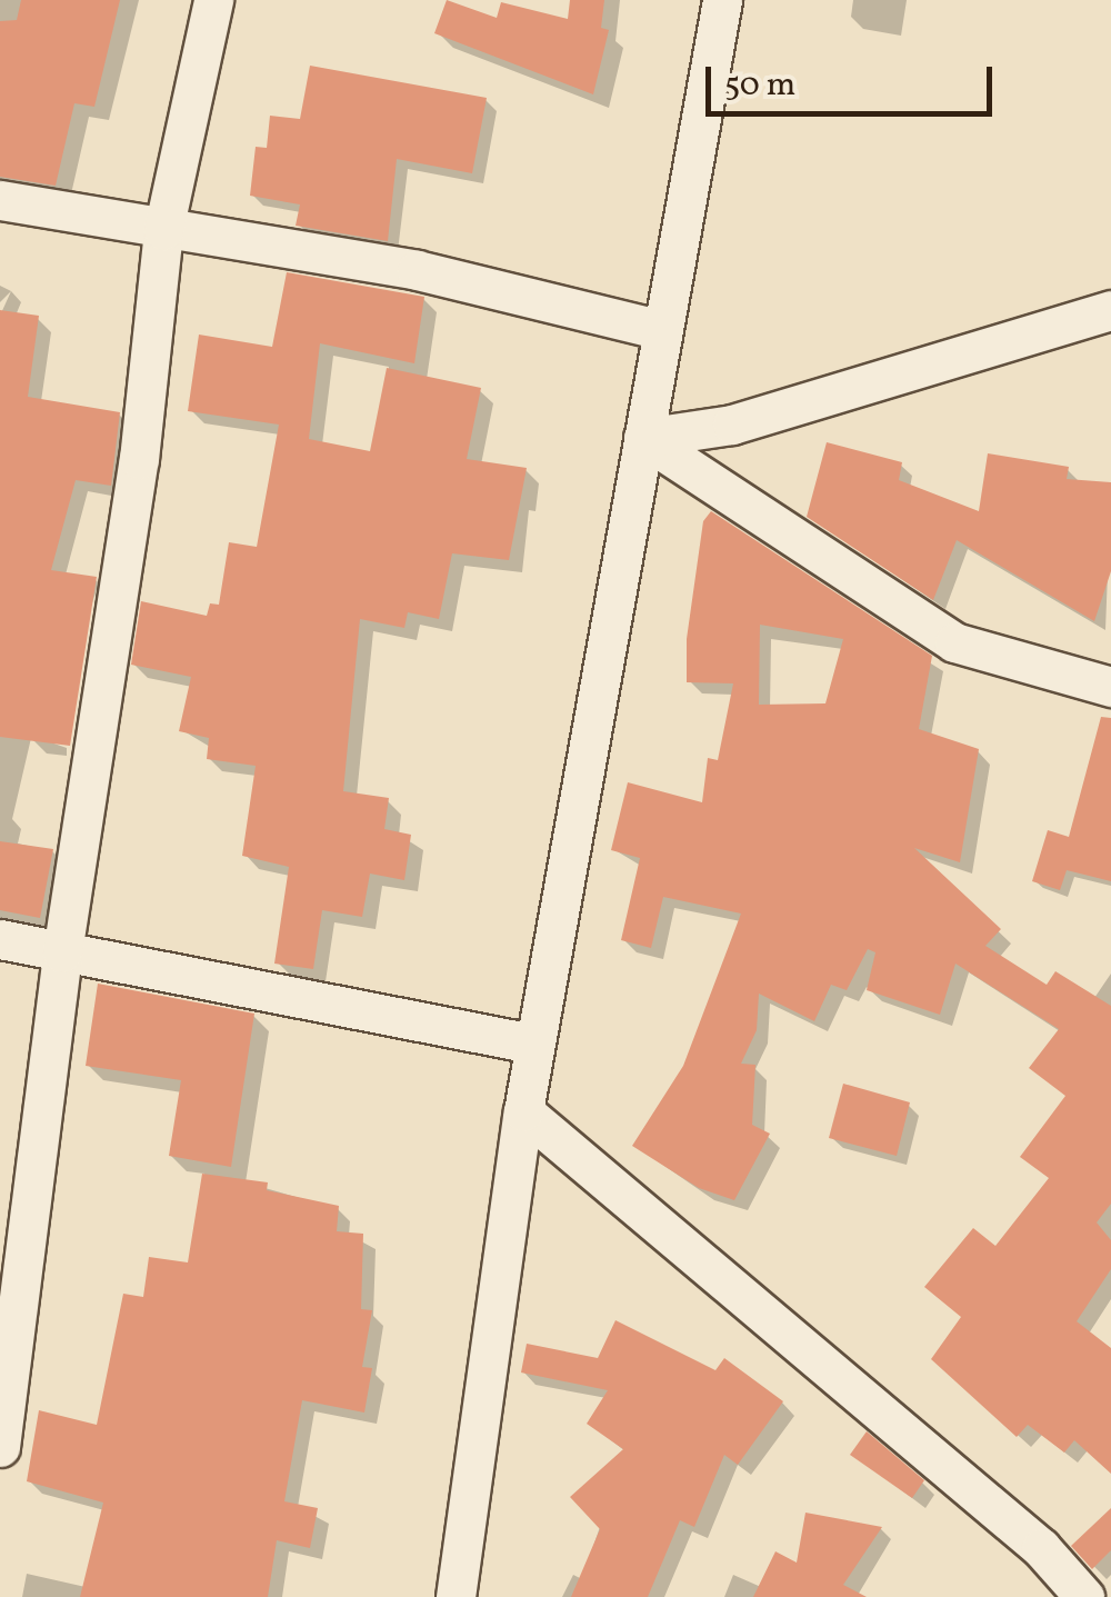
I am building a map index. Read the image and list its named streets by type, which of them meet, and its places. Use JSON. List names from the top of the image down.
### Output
{
  "scale_bar": "50 m"
}
